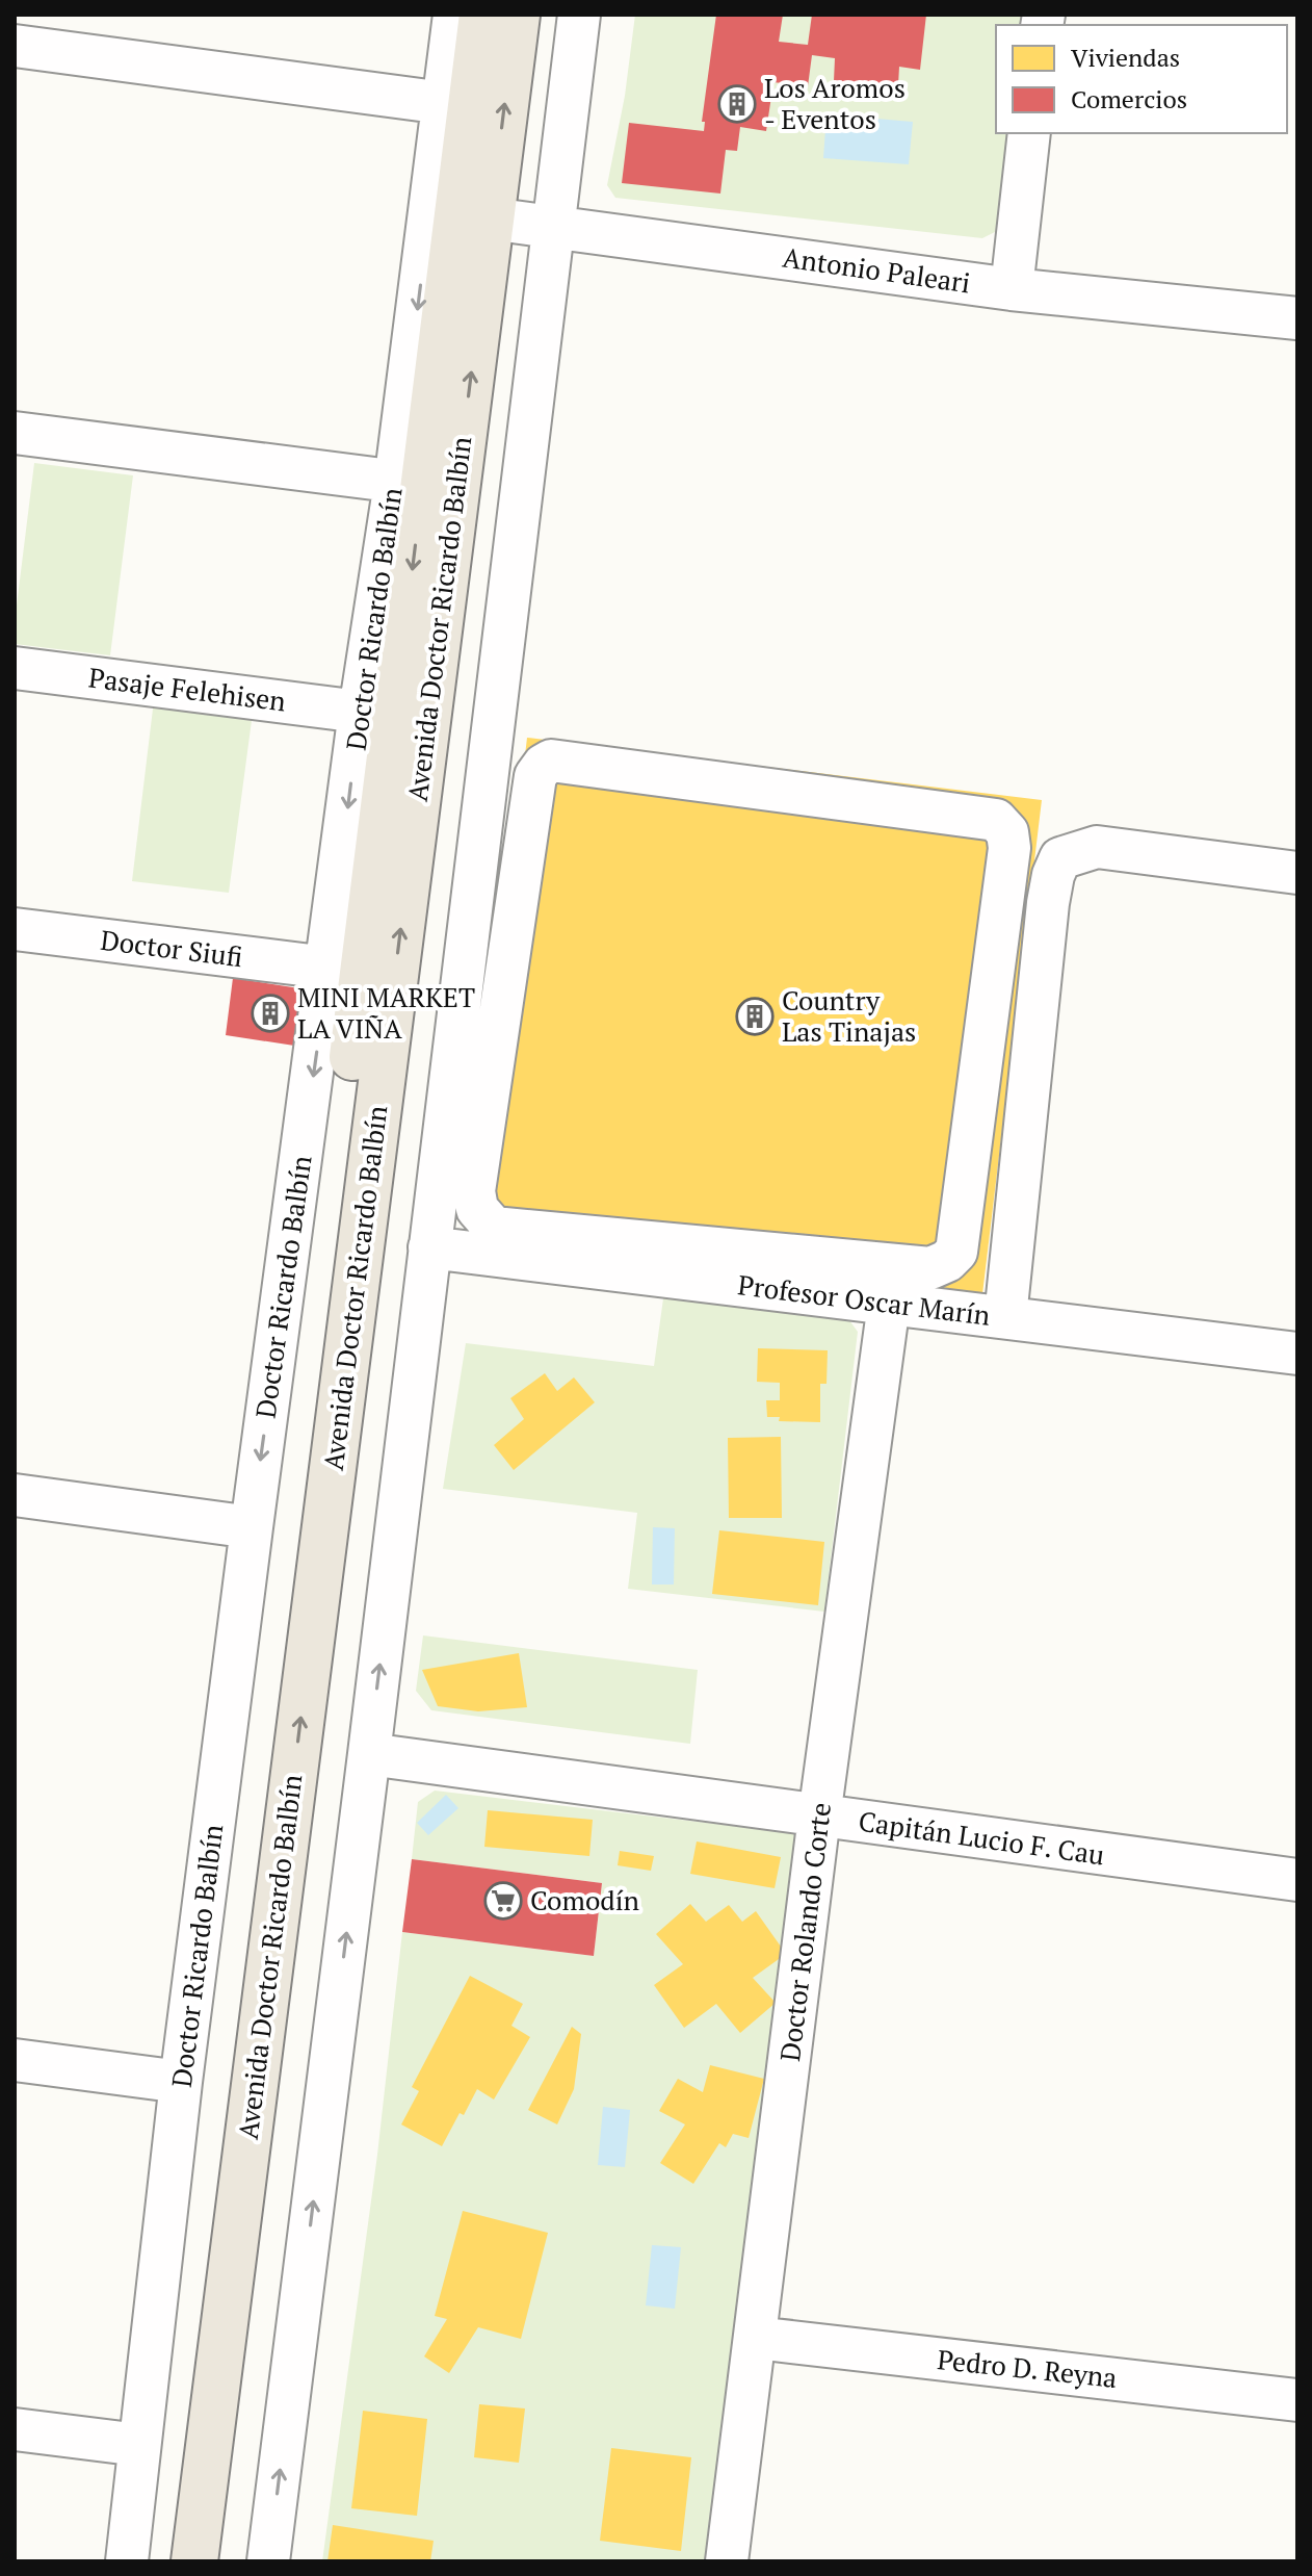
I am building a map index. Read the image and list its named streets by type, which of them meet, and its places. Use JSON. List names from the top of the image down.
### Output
{
  "streets": {
    "main road": ["Avenida Doctor Ricardo Balbín"],
    "street": [
      "Antonio Paleari",
      "Doctor Ricardo Balbín",
      "Pasaje Felehisen",
      "Doctor Siufi",
      "Profesor Oscar Marín",
      "Capitán Lucio F. Cau",
      "Doctor Rolando Corte",
      "Pedro D. Reyna"
    ]
  },
  "crossings": [
    ["Antonio Paleari", "Avenida Doctor Ricardo Balbín"],
    ["Doctor Ricardo Balbín", "Avenida Doctor Ricardo Balbín"],
    ["Doctor Ricardo Balbín", "Pasaje Felehisen"],
    ["Doctor Ricardo Balbín", "Doctor Siufi"],
    ["Profesor Oscar Marín", "Doctor Rolando Corte"],
    ["Capitán Lucio F. Cau", "Doctor Rolando Corte"],
    ["Doctor Rolando Corte", "Pedro D. Reyna"]
  ],
  "places": {
    "building": ["Los Aromos - Eventos", "MINI MARKET LA VIÑA", "Country Las Tinajas"],
    "supermarket": ["Comodín"]
  },
  "legend": ["Viviendas", "Comercios"]
}
